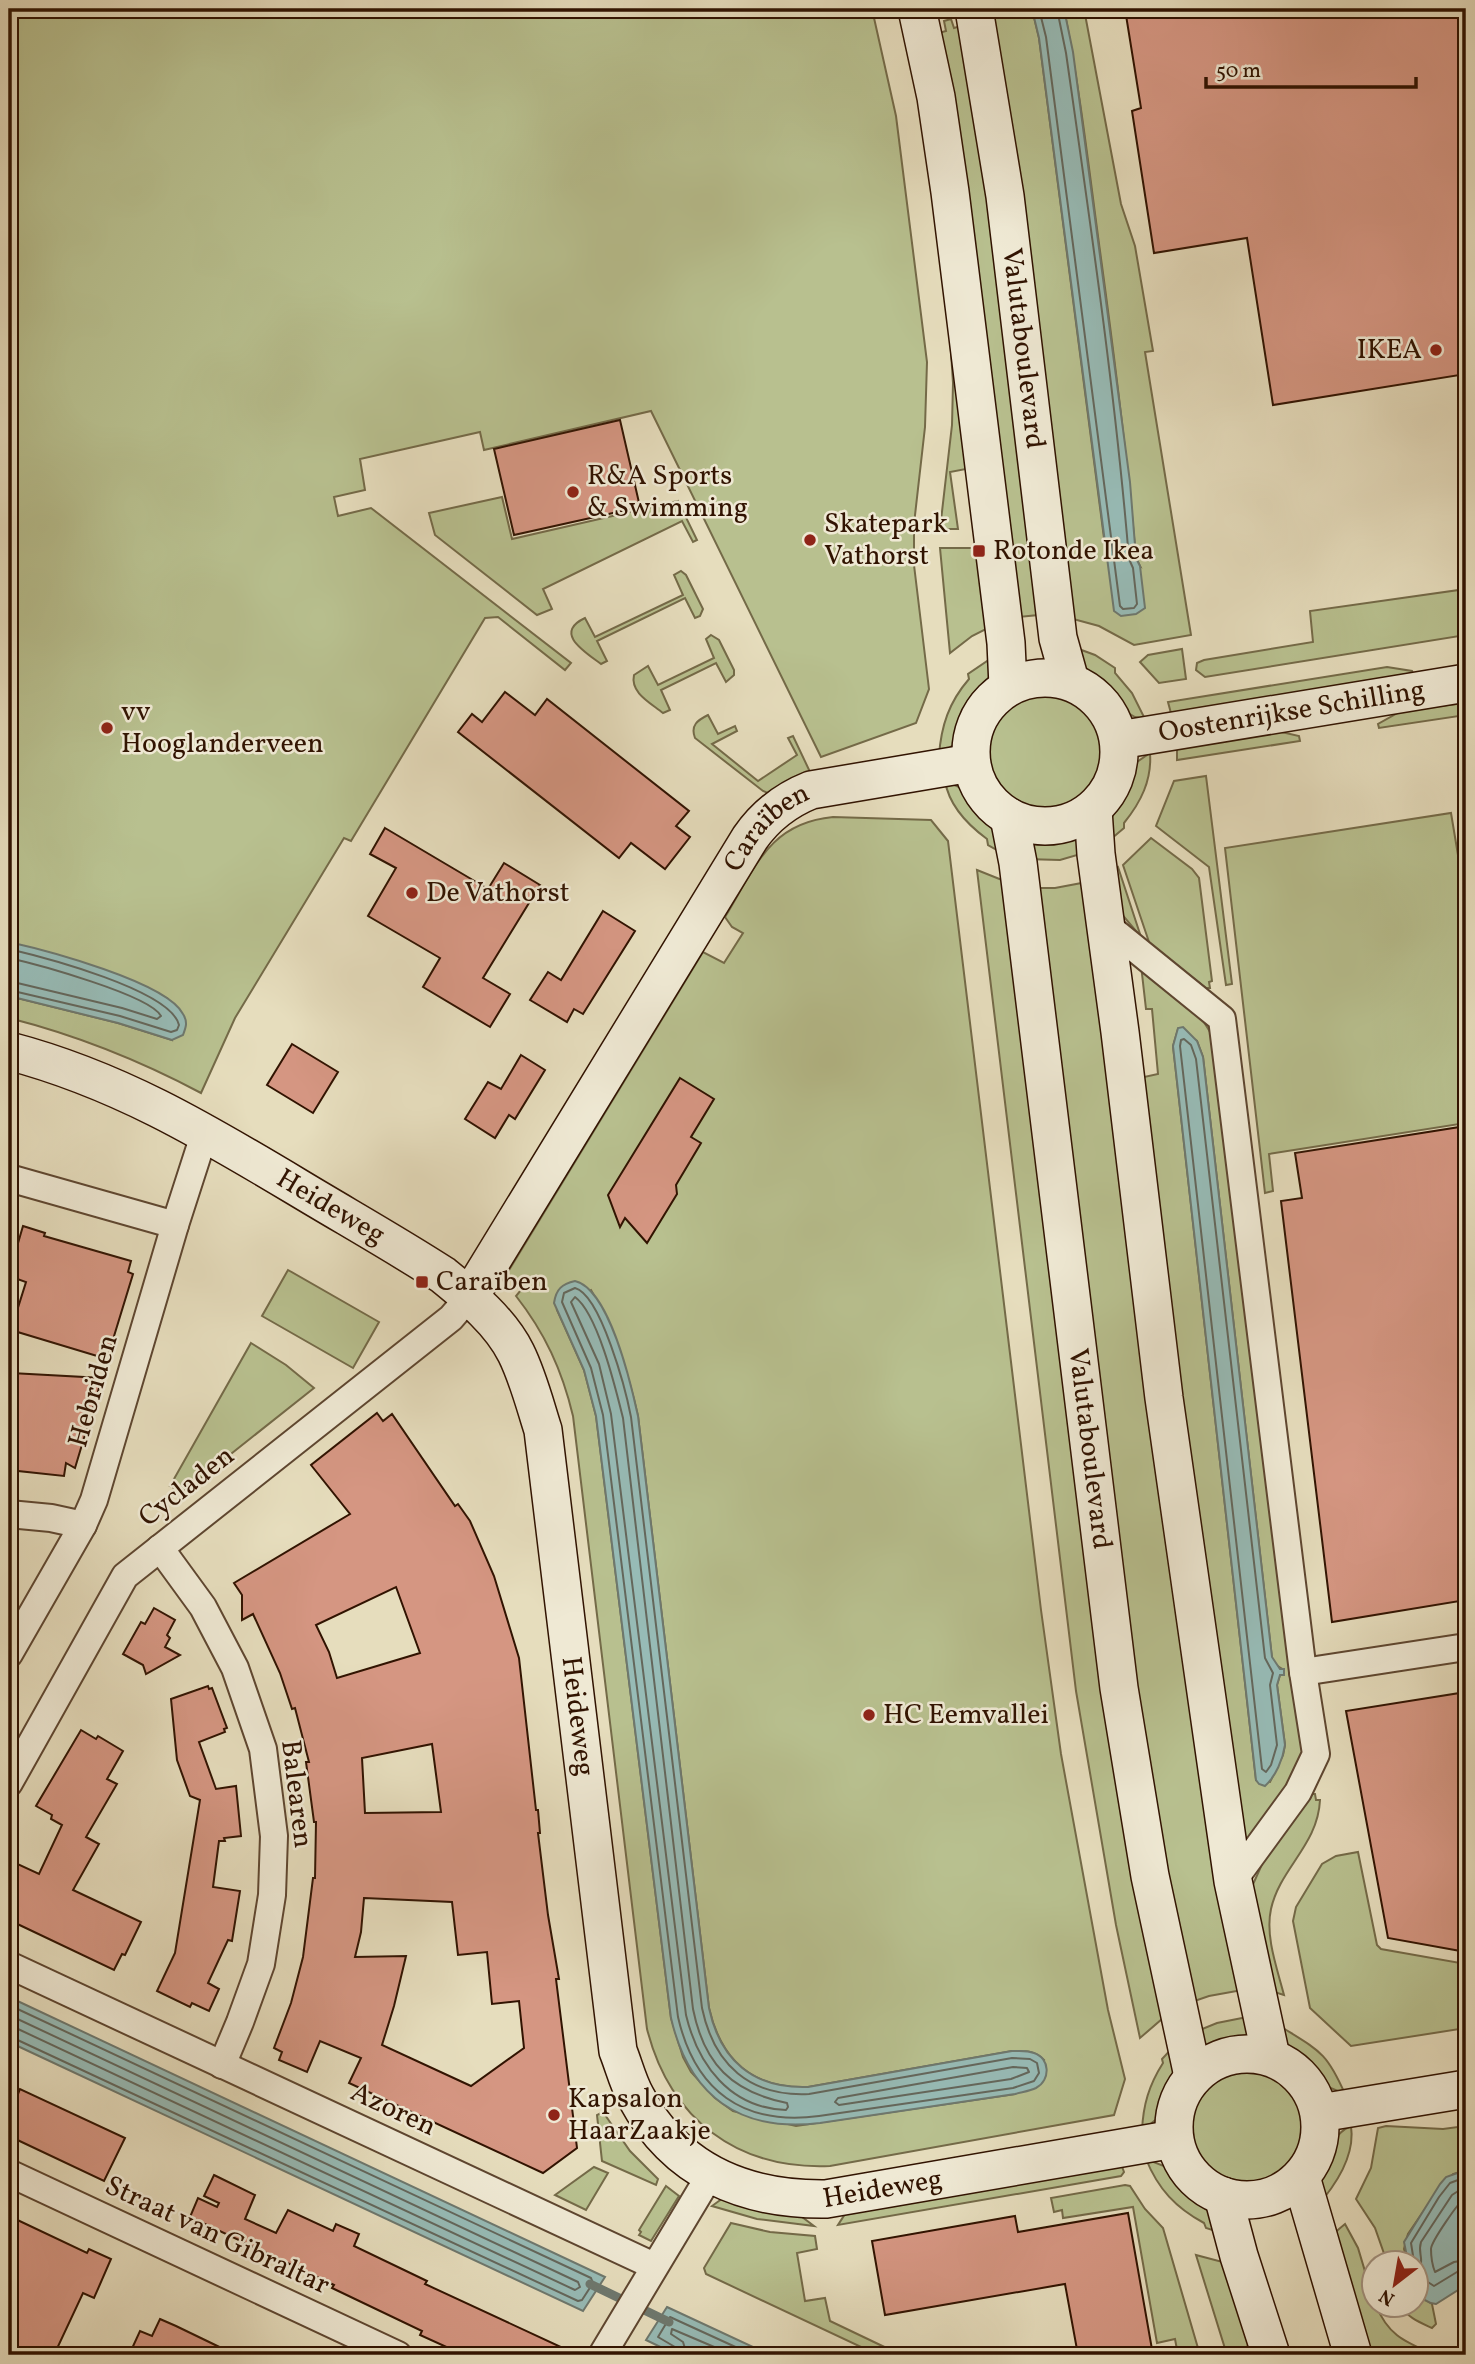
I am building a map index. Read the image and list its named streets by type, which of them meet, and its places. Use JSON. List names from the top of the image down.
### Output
{
  "streets": {
    "main road": [
      "Valutaboulevard",
      "Oostenrijkse Schilling",
      "Caraïben",
      "Heideweg"
    ],
    "street": [
      "Hebriden",
      "Cycladen",
      "Balearen",
      "Azoren",
      "Straat van Gibraltar"
    ]
  },
  "crossings": [
    ["Valutaboulevard", "Oostenrijkse Schilling"],
    ["Valutaboulevard", "Caraïben"],
    ["Valutaboulevard", "Heideweg"],
    ["Oostenrijkse Schilling", "Caraïben"],
    ["Caraïben", "Heideweg"],
    ["Caraïben", "Cycladen"],
    ["Heideweg", "Hebriden"],
    ["Heideweg", "Cycladen"],
    ["Cycladen", "Balearen"],
    ["Balearen", "Azoren"]
  ],
  "places": {
    "other": [
      "IKEA",
      "R&A Sports & Swimming",
      "Skatepark Vathorst",
      "vv Hooglanderveen",
      "De Vathorst",
      "HC Eemvallei",
      "Kapsalon HaarZaakje"
    ],
    "transit": ["Rotonde Ikea", "Caraïben"]
  },
  "scale_bar": "50 m",
  "north": "bottom left"
}
